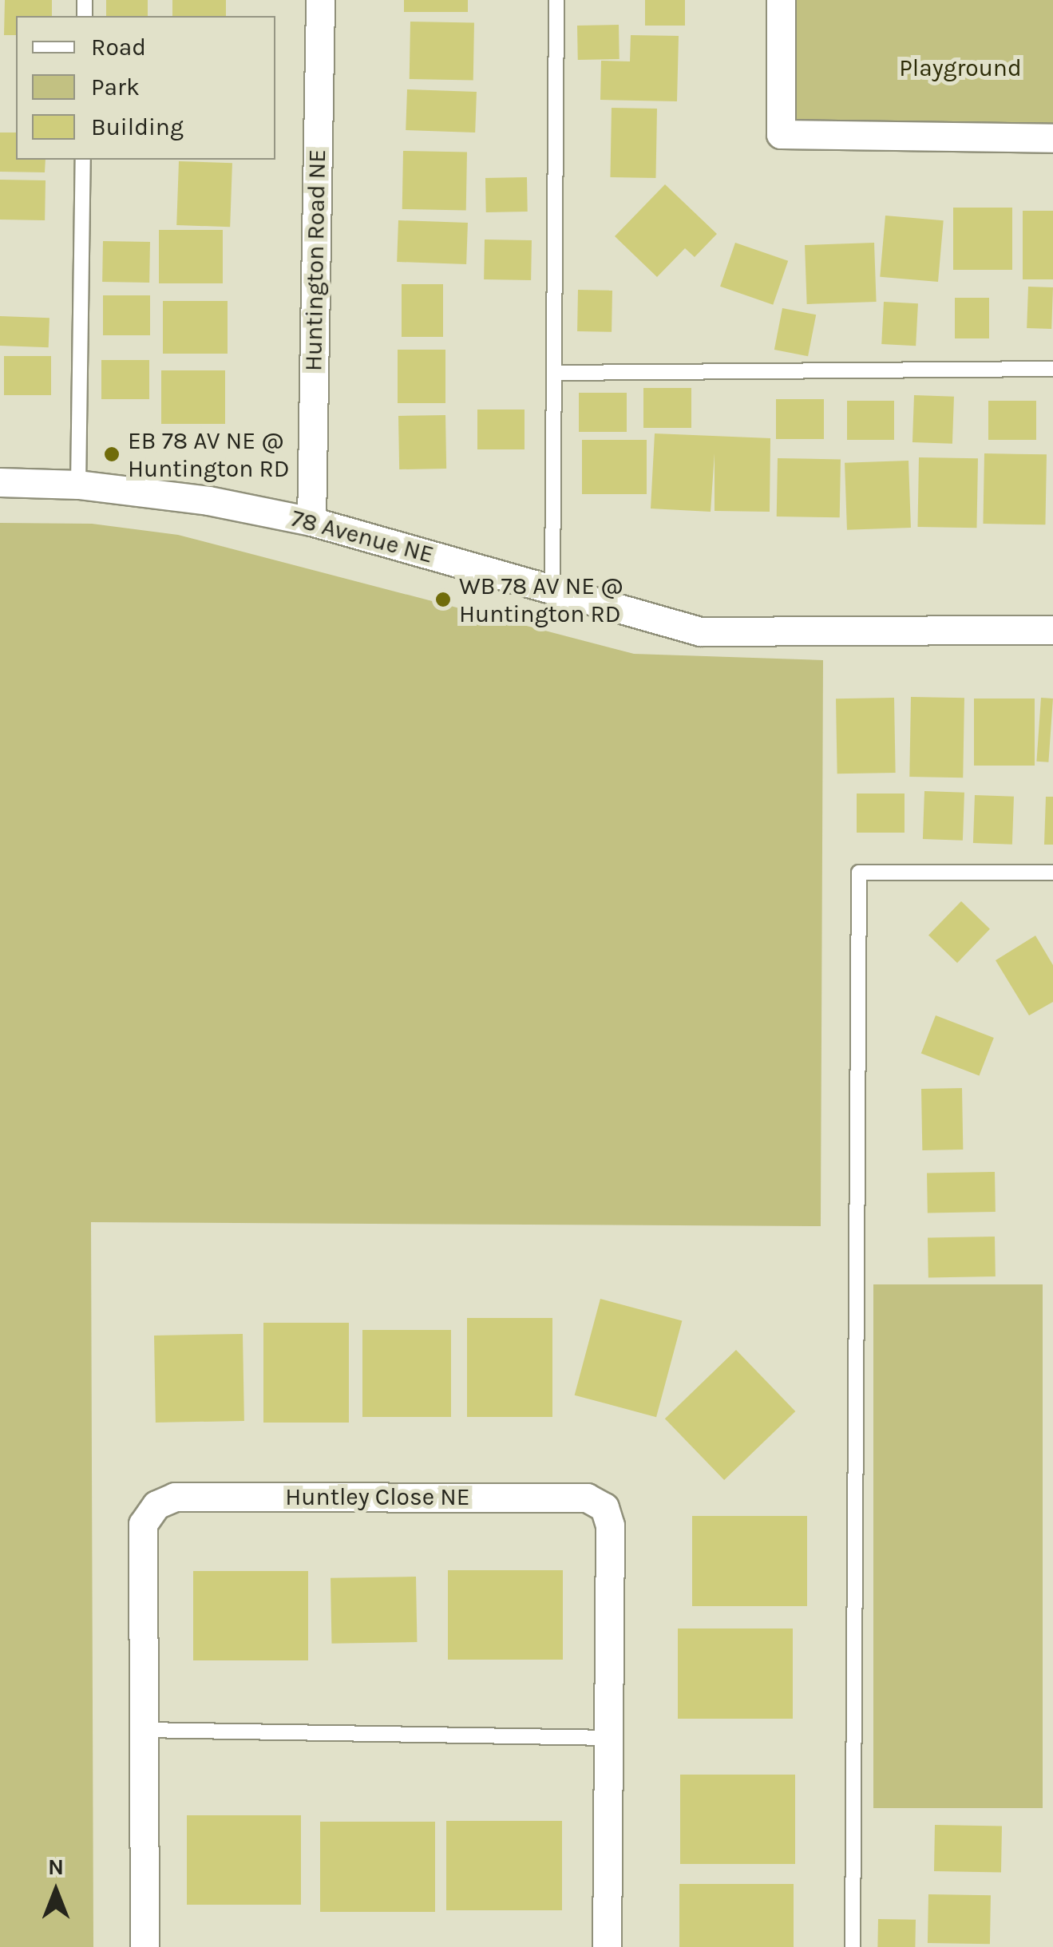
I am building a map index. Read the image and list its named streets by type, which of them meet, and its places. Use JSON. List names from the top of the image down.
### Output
{
  "streets": {
    "street": ["Huntington Road NE", "78 Avenue NE", "Huntley Close NE"]
  },
  "crossings": [
    ["Huntington Road NE", "78 Avenue NE"]
  ],
  "parks": ["Playground"],
  "places": ["EB 78 AV NE @ Huntington RD", "WB 78 AV NE @ Huntington RD"],
  "legend": ["Road", "Park", "Building"],
  "north": "top"
}
